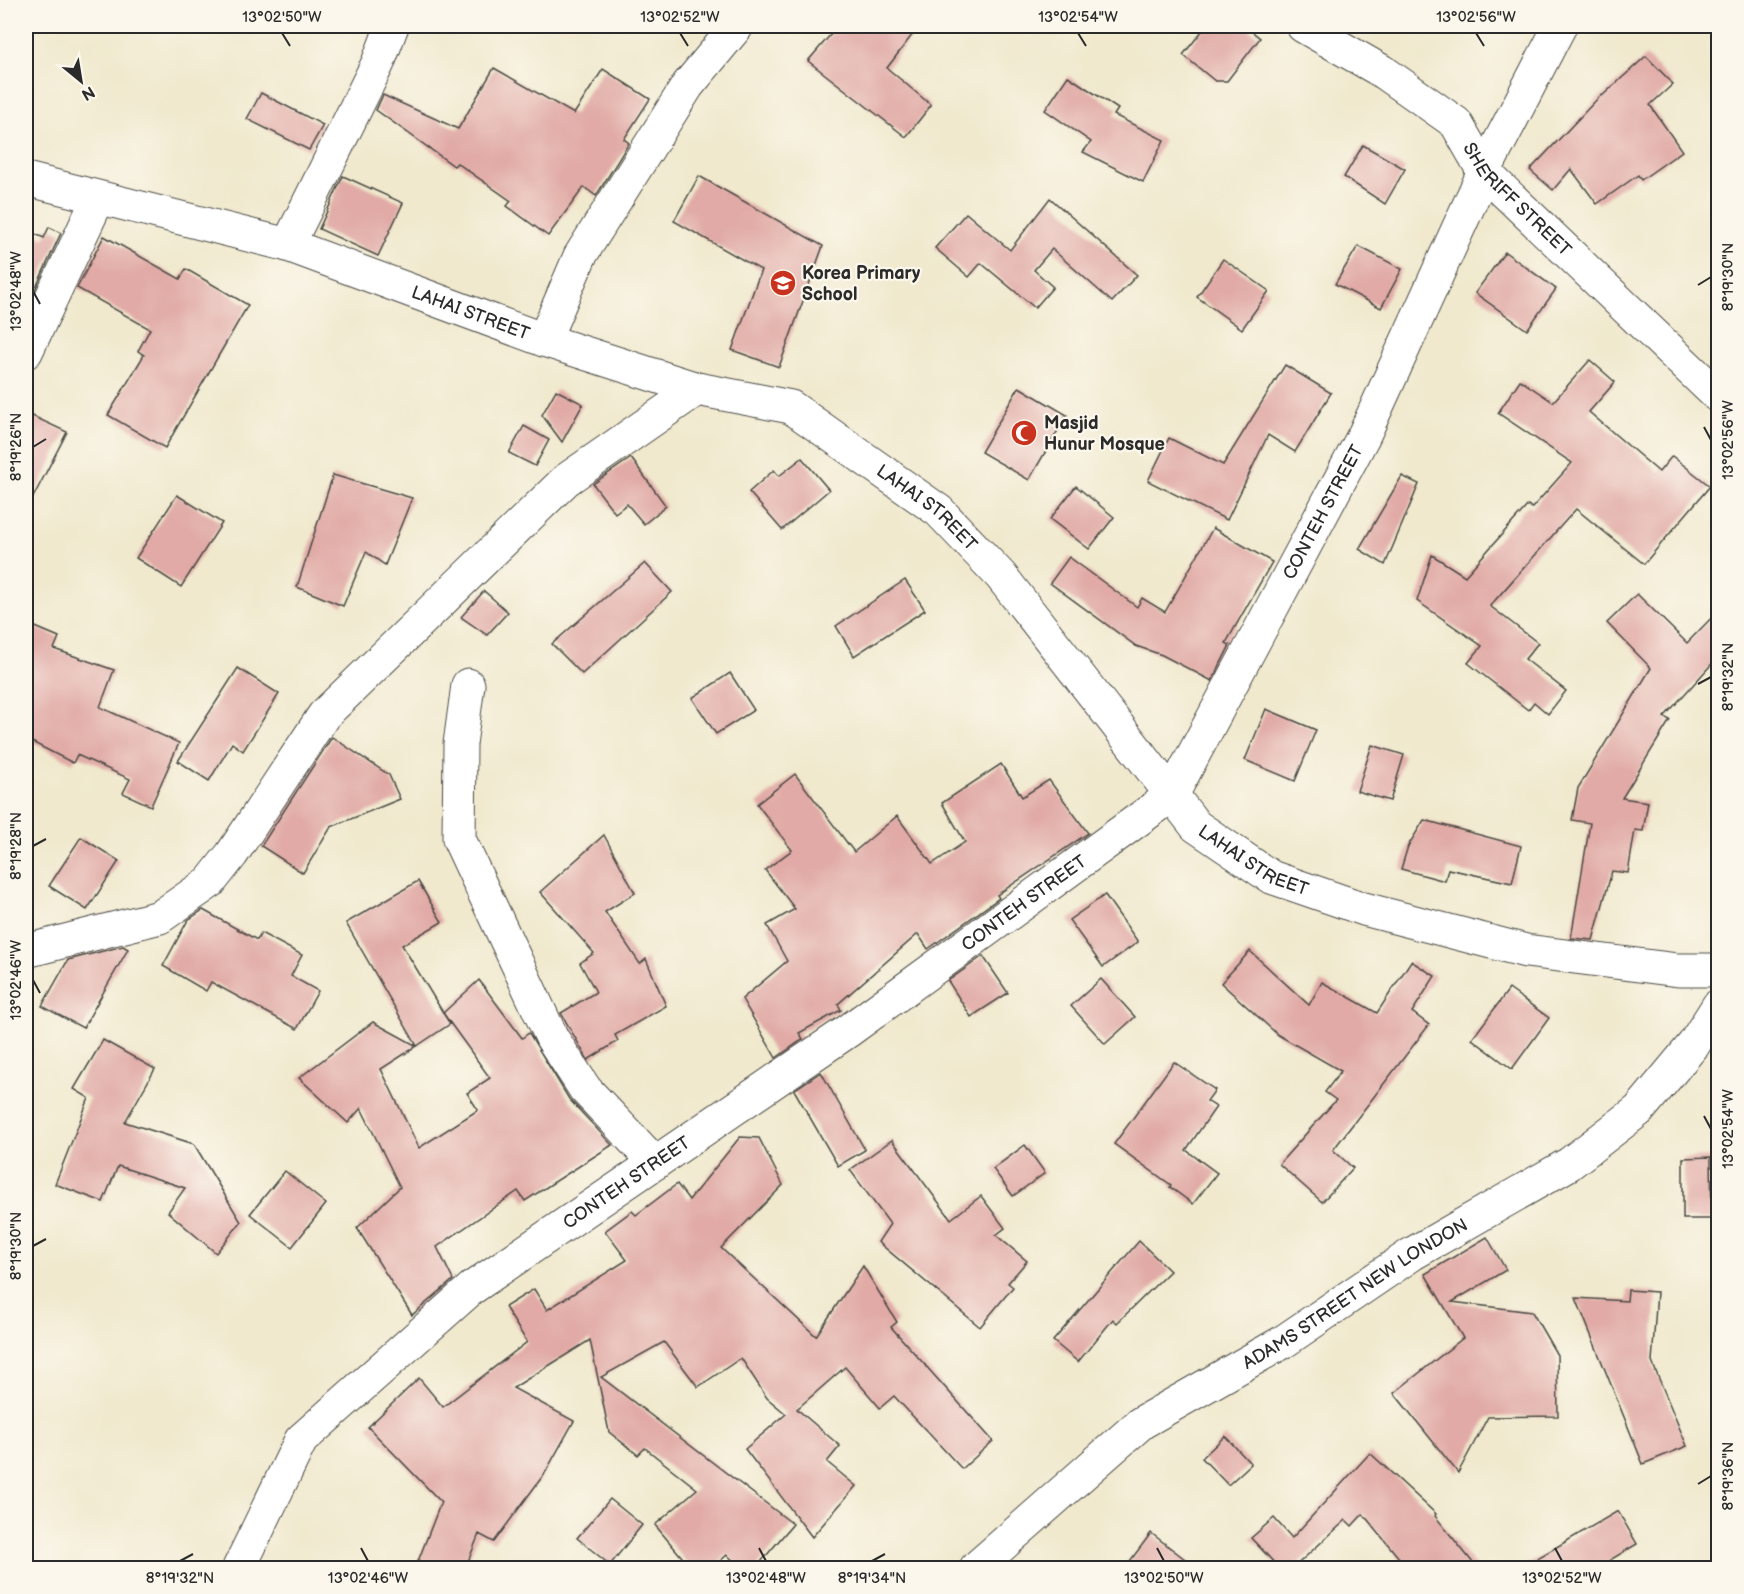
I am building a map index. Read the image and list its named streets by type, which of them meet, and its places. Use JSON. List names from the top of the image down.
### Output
{
  "streets": {
    "street": [
      "SHERIFF STREET",
      "LAHAI STREET",
      "CONTEH STREET",
      "ADAMS STREET NEW LONDON"
    ]
  },
  "crossings": [
    ["SHERIFF STREET", "CONTEH STREET"],
    ["LAHAI STREET", "CONTEH STREET"]
  ],
  "places": {
    "school or university": ["Korea Primary School"],
    "mosque": ["Masjid Hunur Mosque"]
  },
  "north": "bottom right",
  "coordinates": [
    "13°02'50\"W",
    "13°02'52\"W",
    "13°02'54\"W",
    "13°02'56\"W",
    "8°19'30\"N",
    "13°02'48\"W",
    "8°19'26\"N",
    "8°19'32\"N",
    "8°19'28\"N",
    "13°02'46\"W",
    "8°19'36\"N",
    "8°19'34\"N"
  ]
}
